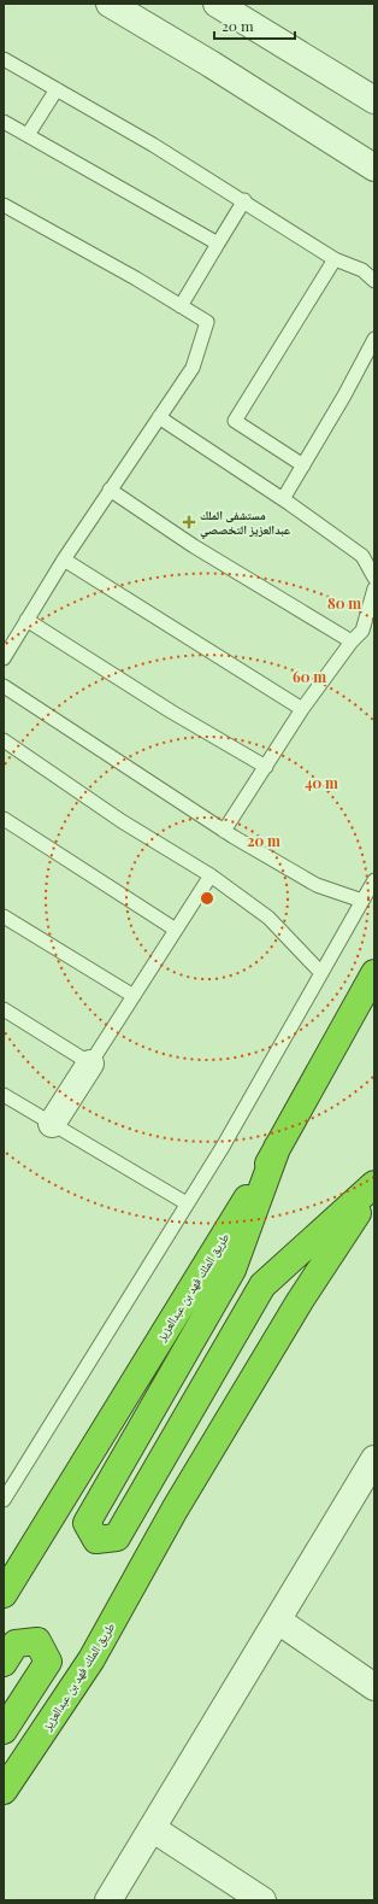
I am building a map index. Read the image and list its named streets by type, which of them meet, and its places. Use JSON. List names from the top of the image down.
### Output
{
  "streets": {
    "highway": ["طريق الملك فهد بن عبدالعزيز"]
  },
  "places": {
    "health": ["مستشفى الملك عبدالعزيز التخصصي"]
  },
  "scale_bar": "20 m",
  "rings": [
    "80 m",
    "60 m",
    "40 m",
    "20 m"
  ]
}
